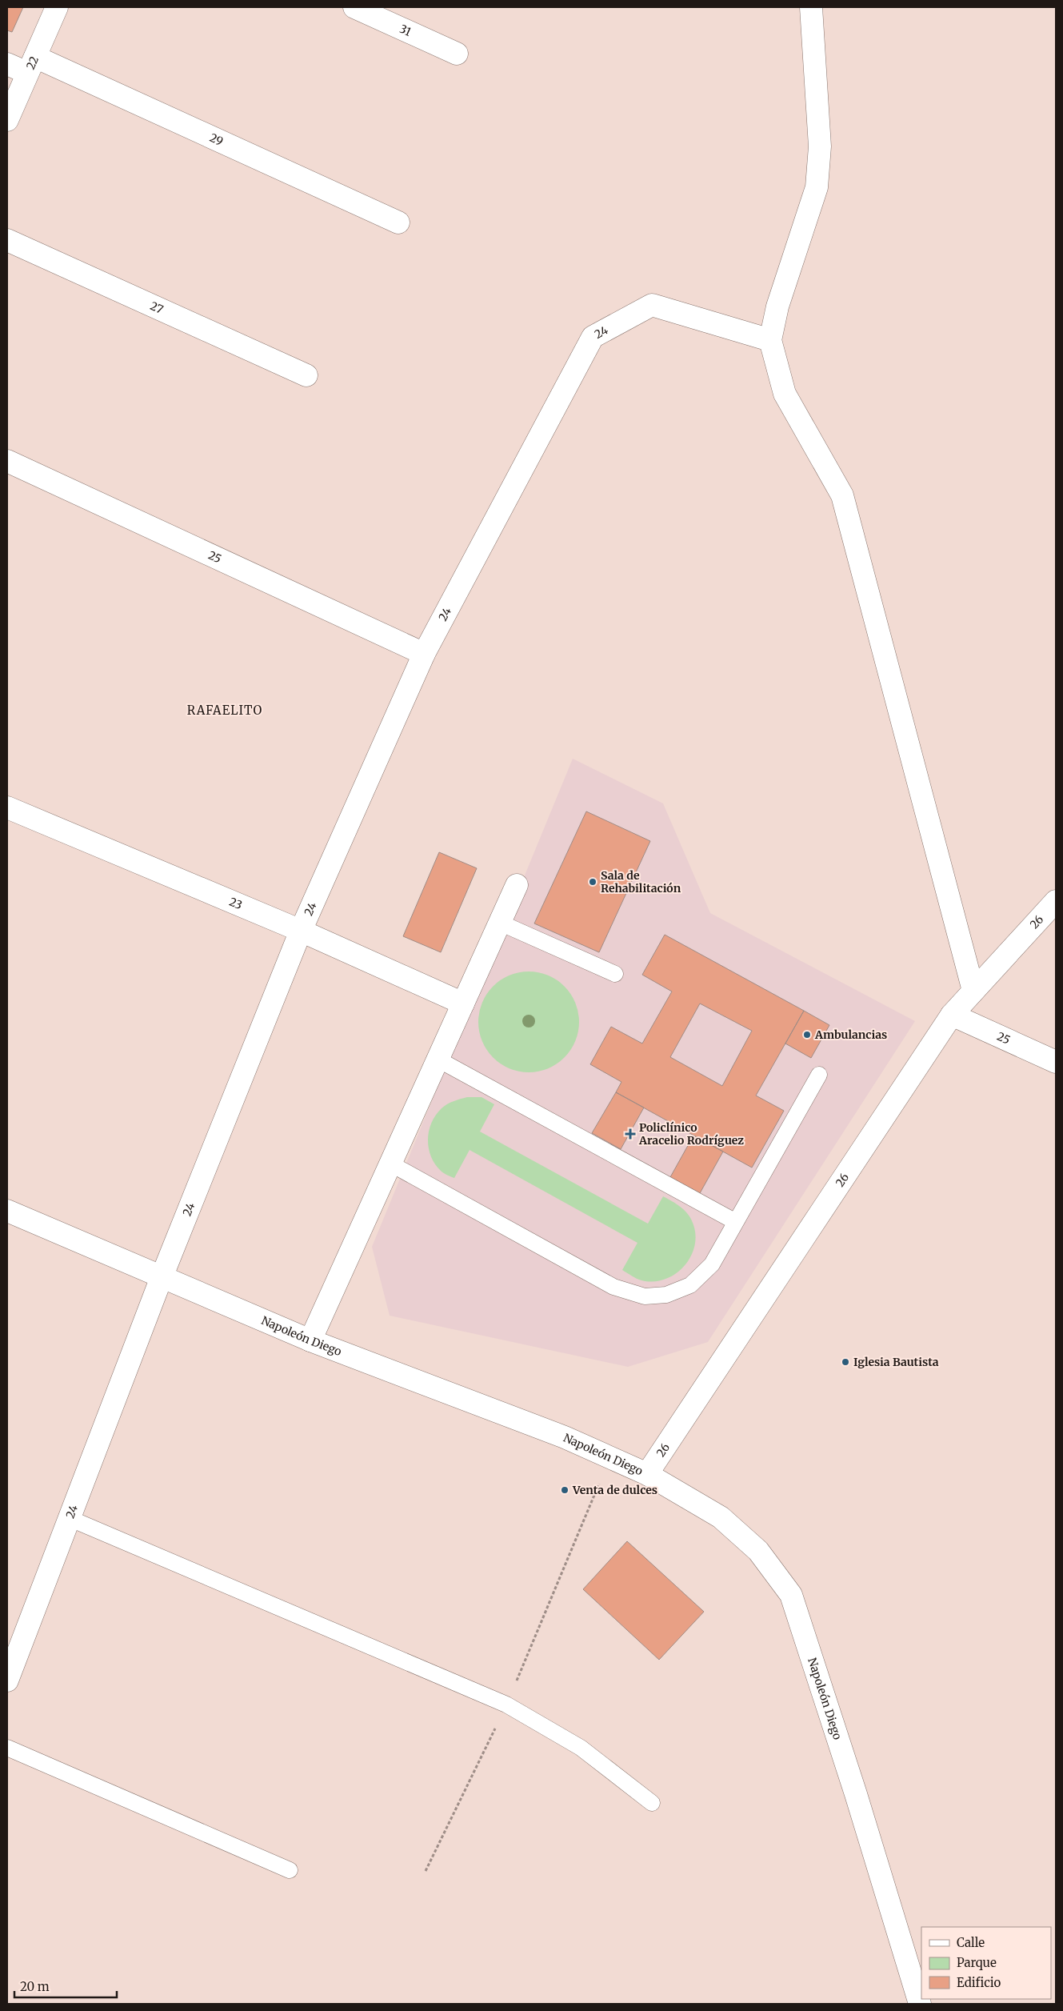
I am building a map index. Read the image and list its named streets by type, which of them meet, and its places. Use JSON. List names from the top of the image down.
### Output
{
  "streets": {
    "street": [
      "31",
      "22",
      "29",
      "27",
      "24",
      "25",
      "23",
      "26",
      "Napoleón Diego"
    ]
  },
  "crossings": [
    ["22", "29"],
    ["24", "25"],
    ["24", "23"],
    ["24", "Napoleón Diego"],
    ["25", "26"],
    ["26", "Napoleón Diego"]
  ],
  "districts": ["RAFAELITO"],
  "places": {
    "other": [
      "Sala de Rehabilitación",
      "Ambulancias",
      "Iglesia Bautista",
      "Venta de dulces"
    ],
    "health": ["Policlínico Aracelio Rodríguez"]
  },
  "legend": ["Calle", "Parque", "Edificio"],
  "scale_bar": "20 m"
}
